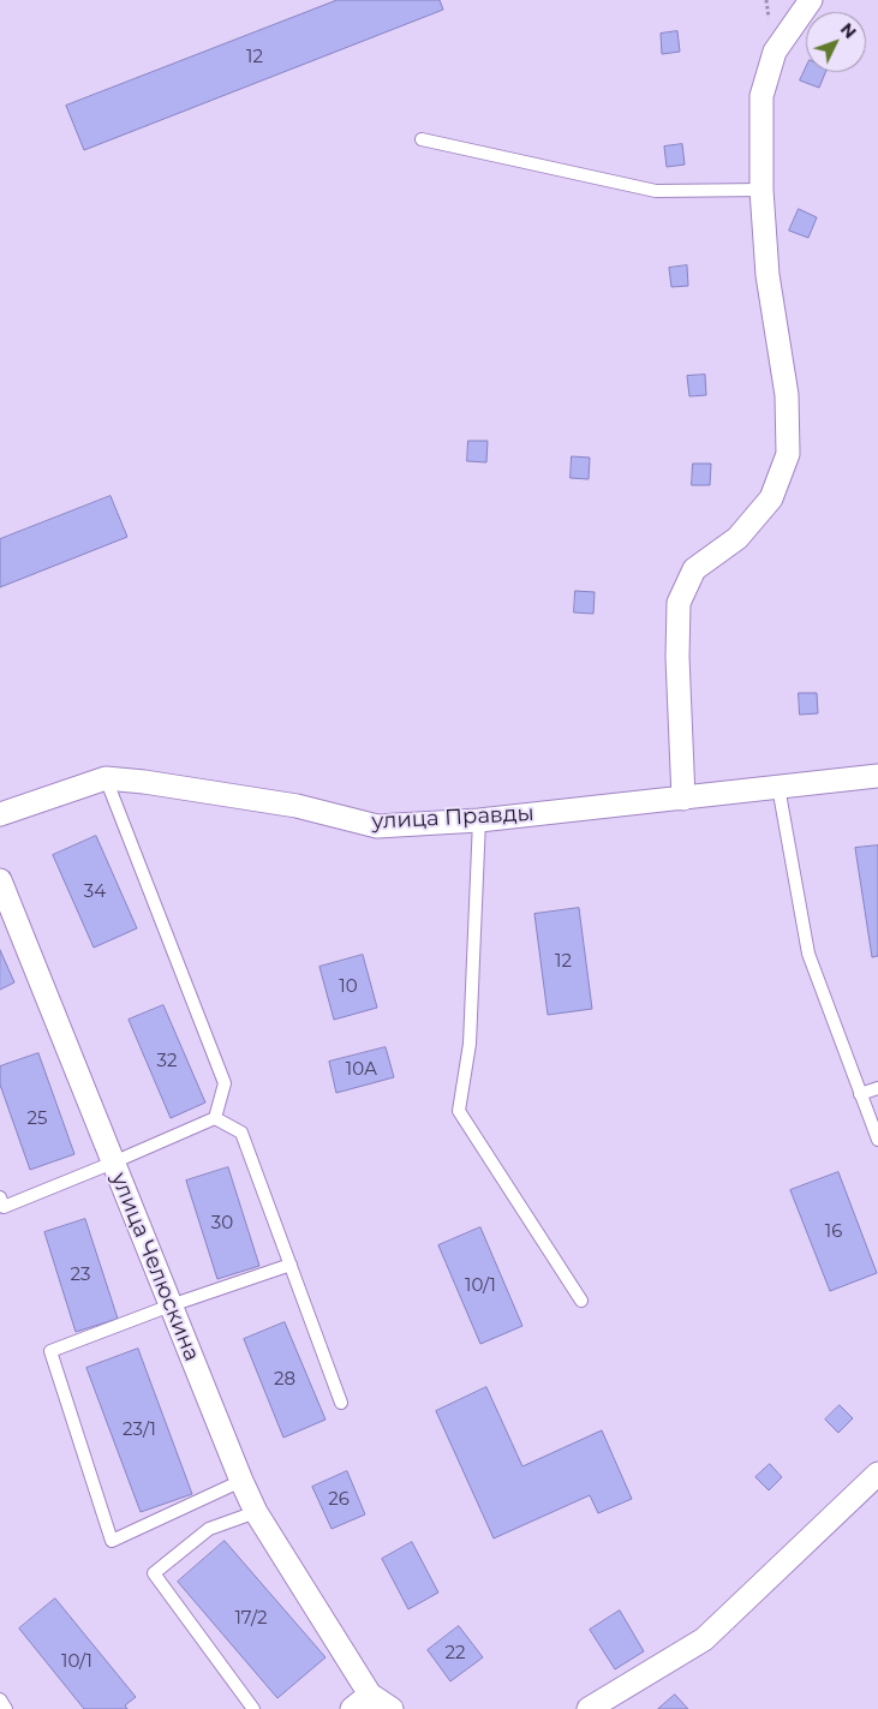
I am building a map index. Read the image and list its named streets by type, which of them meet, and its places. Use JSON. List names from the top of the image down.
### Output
{
  "streets": {
    "street": ["улица Правды", "улица Челюскина"]
  },
  "house_numbers": [
    "12",
    "34",
    "12",
    "10",
    "32",
    "10А",
    "25",
    "30",
    "16",
    "23",
    "10/1",
    "28",
    "23/1",
    "26",
    "17/2",
    "22",
    "10/1"
  ],
  "north": "top right"
}
